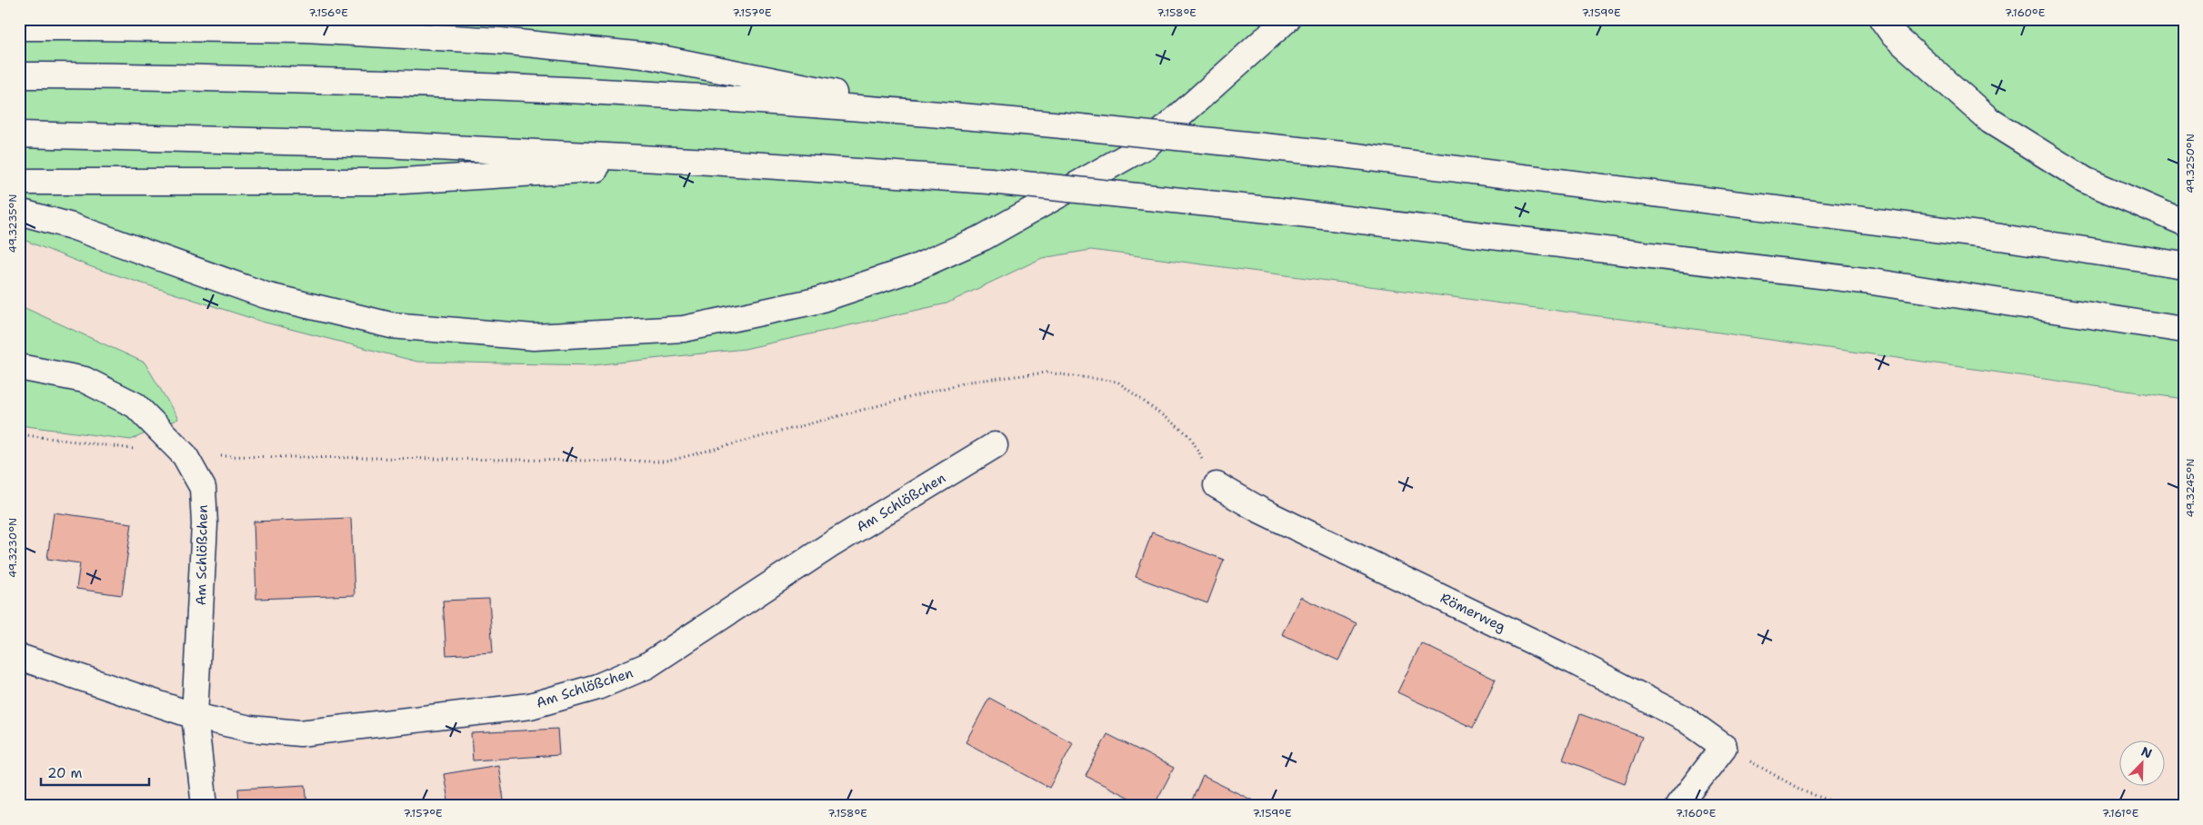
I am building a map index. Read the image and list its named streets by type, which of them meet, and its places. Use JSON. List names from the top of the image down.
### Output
{
  "streets": {
    "main road": ["Am Schlößchen", "Römerweg"]
  },
  "scale_bar": "20 m",
  "north": "top right",
  "coordinates": [
    "7.156°E",
    "7.157°E",
    "7.158°E",
    "7.159°E",
    "7.160°E",
    "49.3250°N",
    "49.3235°N",
    "49.3245°N",
    "49.3230°N",
    "7.161°E"
  ]
}
